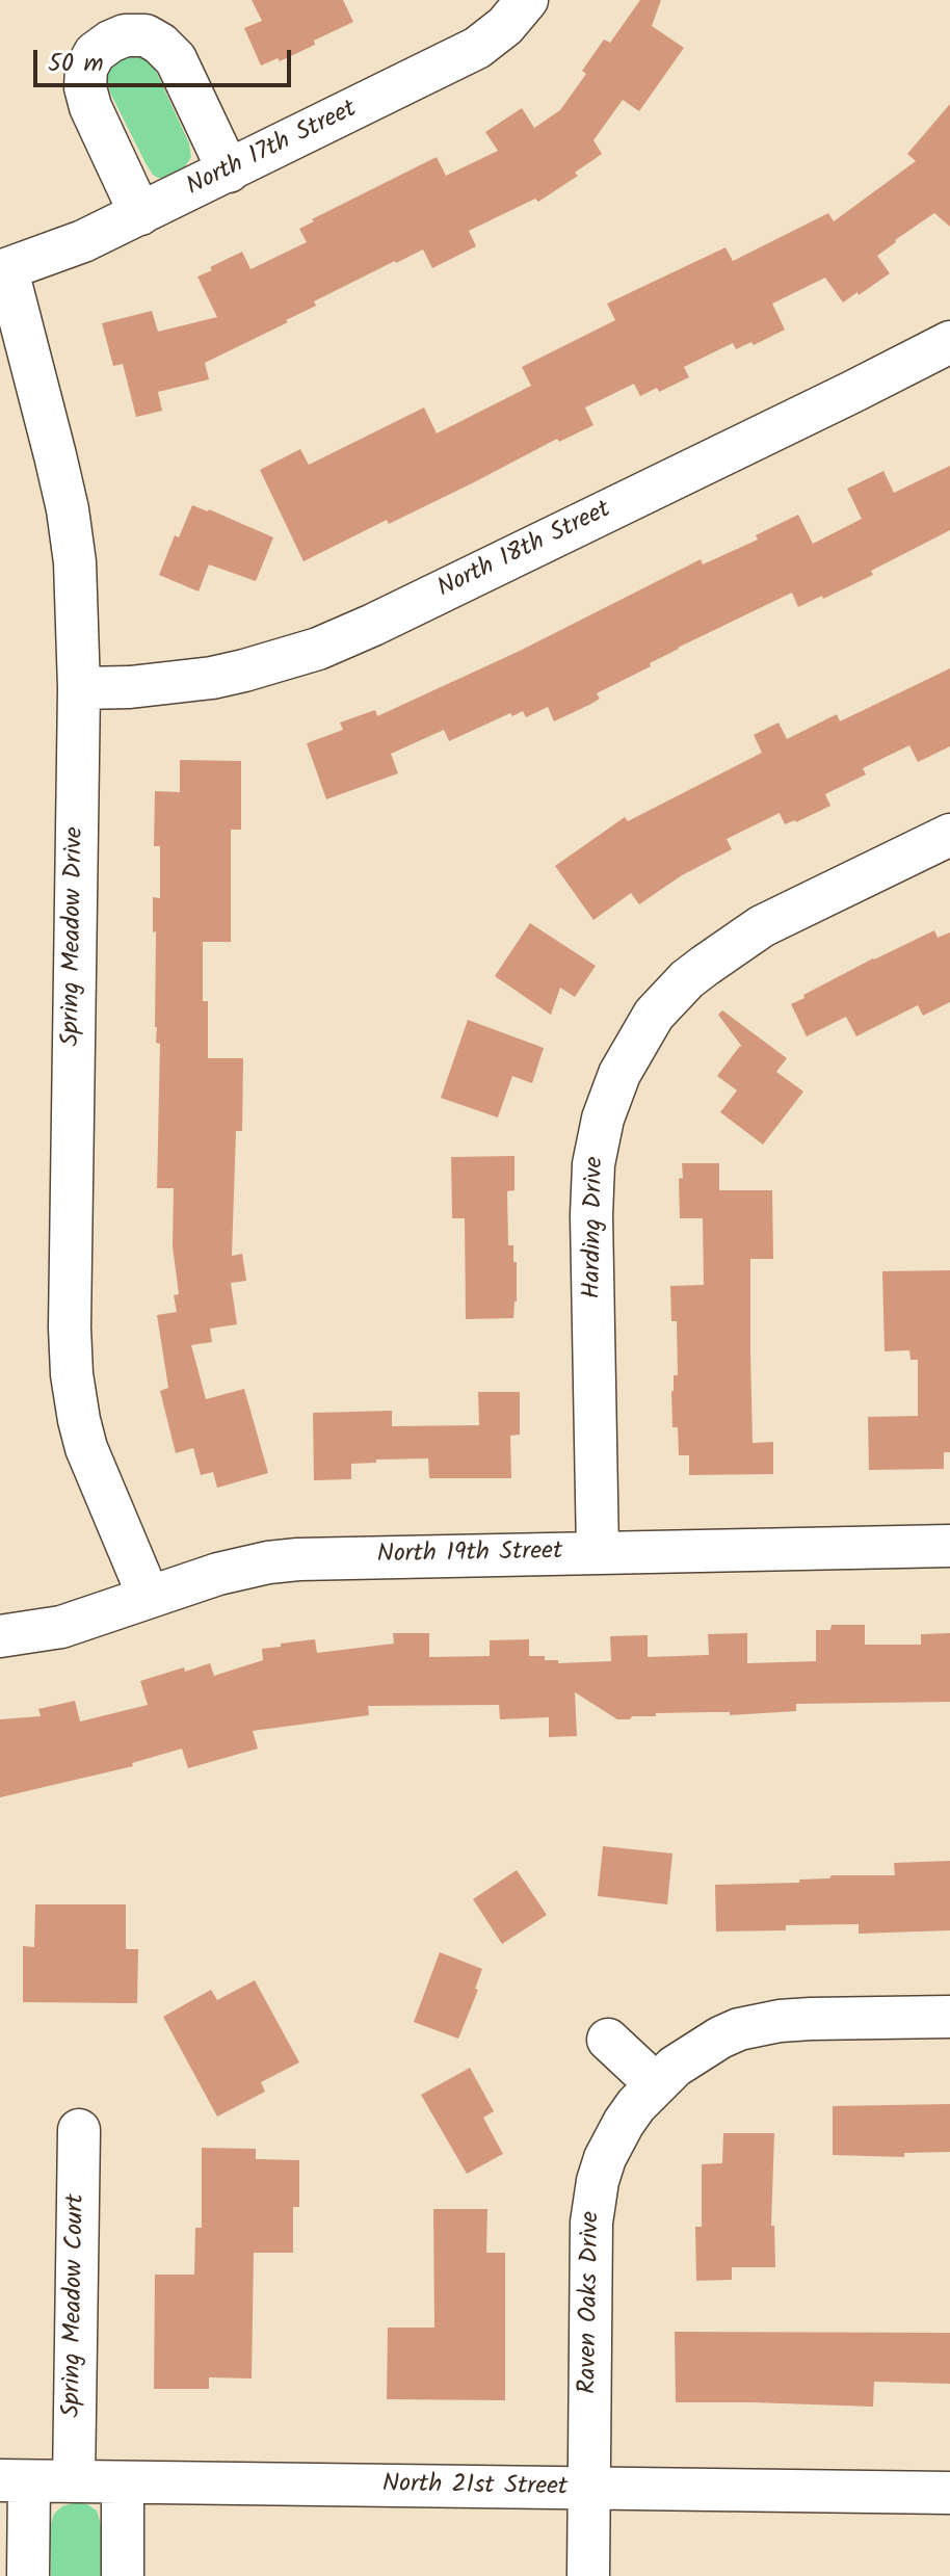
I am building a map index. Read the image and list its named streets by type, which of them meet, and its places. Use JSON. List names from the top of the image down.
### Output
{
  "streets": {
    "street": [
      "North 17th Street",
      "North 18th Street",
      "Spring Meadow Drive",
      "Harding Drive",
      "North 19th Street",
      "Raven Oaks Drive",
      "Spring Meadow Court",
      "North 21st Street"
    ]
  },
  "crossings": [
    ["North 17th Street", "Spring Meadow Drive"],
    ["North 18th Street", "Spring Meadow Drive"],
    ["Spring Meadow Drive", "North 19th Street"],
    ["Harding Drive", "North 19th Street"],
    ["Raven Oaks Drive", "North 21st Street"],
    ["Spring Meadow Court", "North 21st Street"]
  ],
  "scale_bar": "50 m"
}
